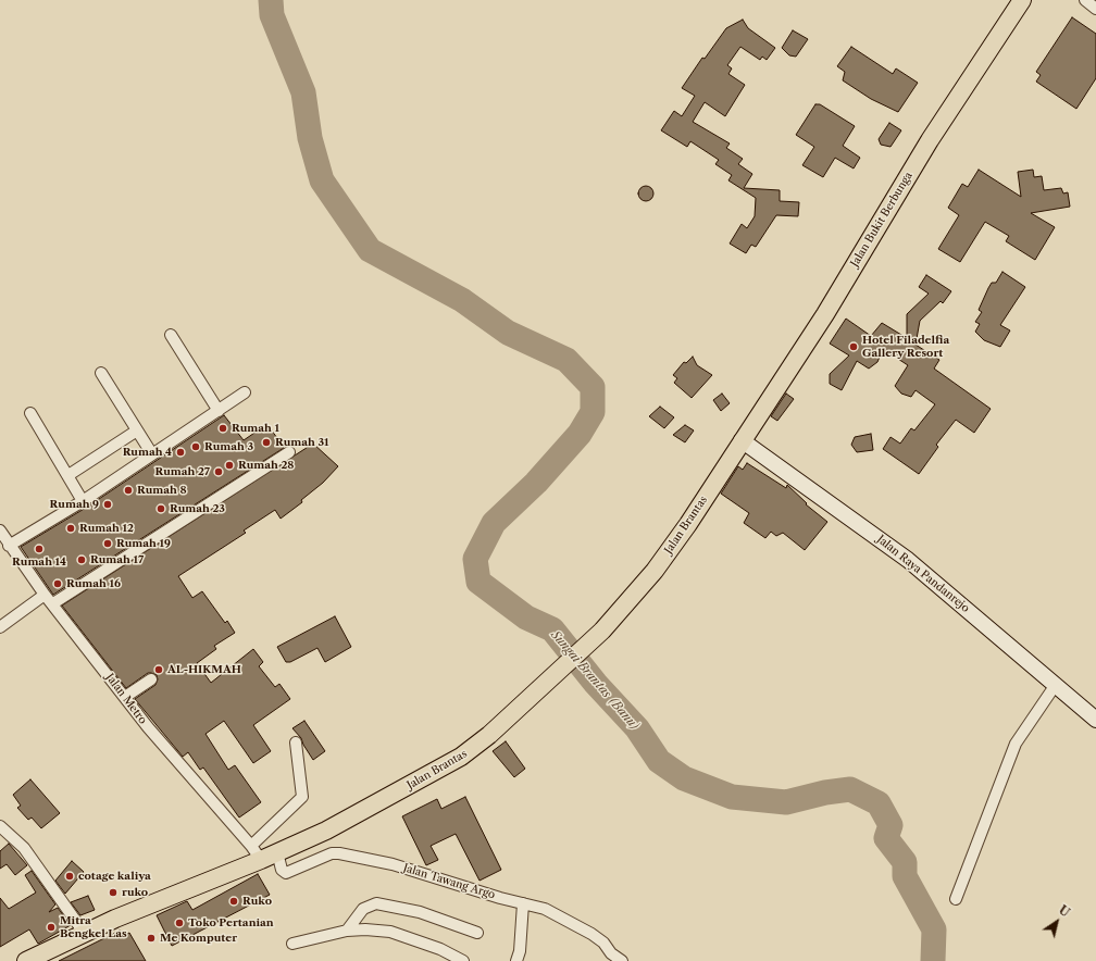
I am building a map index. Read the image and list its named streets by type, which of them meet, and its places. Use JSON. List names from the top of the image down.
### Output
{
  "streets": {
    "main road": ["Jalan Bukit Berbunga", "Jalan Brantas", "Jalan Raya Pandanrejo"],
    "street": ["Jalan Metro", "Jalan Tawang Argo"]
  },
  "crossings": [
    ["Jalan Bukit Berbunga", "Jalan Brantas"],
    ["Jalan Bukit Berbunga", "Jalan Raya Pandanrejo"],
    ["Jalan Brantas", "Jalan Raya Pandanrejo"],
    ["Jalan Brantas", "Jalan Metro"],
    ["Jalan Brantas", "Jalan Tawang Argo"]
  ],
  "water": ["Sungai Brantas (Banu)"],
  "places": [
    "Hotel Filadelfia Gallery Resort",
    "Rumah 1",
    "Rumah 31",
    "Rumah 3",
    "Rumah 4",
    "Rumah 28",
    "Rumah 27",
    "Rumah 8",
    "Rumah 9",
    "Rumah 23",
    "Rumah 12",
    "Rumah 19",
    "Rumah 14",
    "Rumah 17",
    "Rumah 16",
    "AL-HIKMAH",
    "cotage kaliya",
    "ruko",
    "Ruko",
    "Toko Pertanian",
    "Mitra Bengkel Las",
    "Me Komputer"
  ],
  "north": "top right"
}
